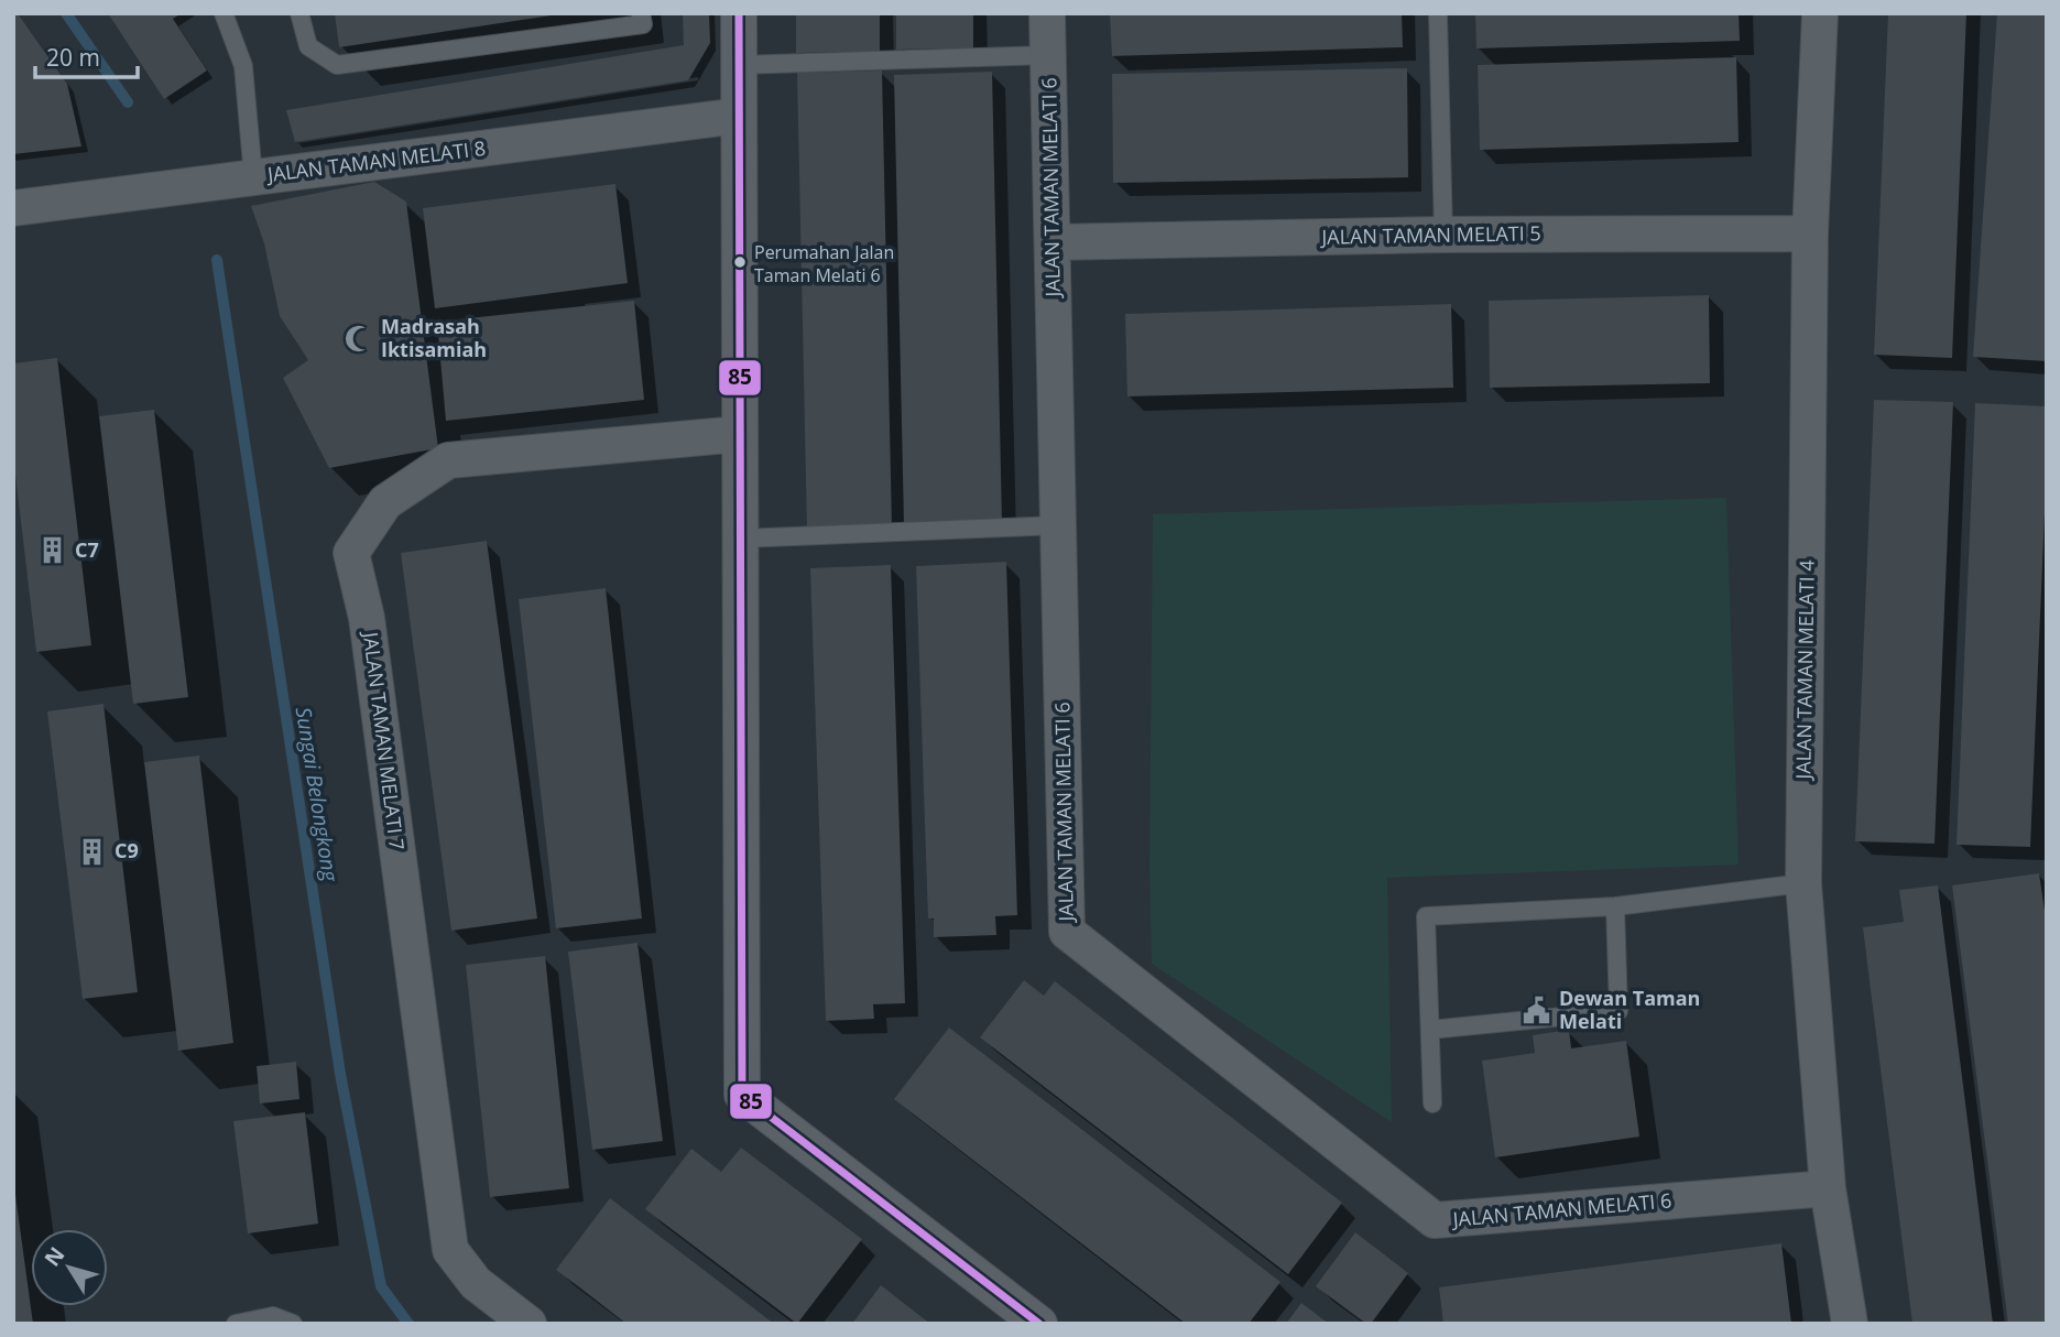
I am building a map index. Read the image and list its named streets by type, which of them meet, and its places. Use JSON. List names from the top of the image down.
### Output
{
  "streets": {
    "street": [
      "JALAN TAMAN MELATI 8",
      "JALAN TAMAN MELATI 6",
      "JALAN TAMAN MELATI 5",
      "JALAN TAMAN MELATI 4",
      "JALAN TAMAN MELATI 7"
    ]
  },
  "crossings": [
    ["JALAN TAMAN MELATI 6", "JALAN TAMAN MELATI 5"],
    ["JALAN TAMAN MELATI 6", "JALAN TAMAN MELATI 4"],
    ["JALAN TAMAN MELATI 5", "JALAN TAMAN MELATI 4"]
  ],
  "water": ["Sungai Belongkong"],
  "places": {
    "other": ["Perumahan Jalan Taman Melati 6"],
    "mosque": ["Madrasah Iktisamiah"],
    "building": ["C7", "C9"],
    "public building": ["Dewan Taman Melati"]
  },
  "lines": ["transit line 85"],
  "scale_bar": "20 m",
  "north": "top left"
}
